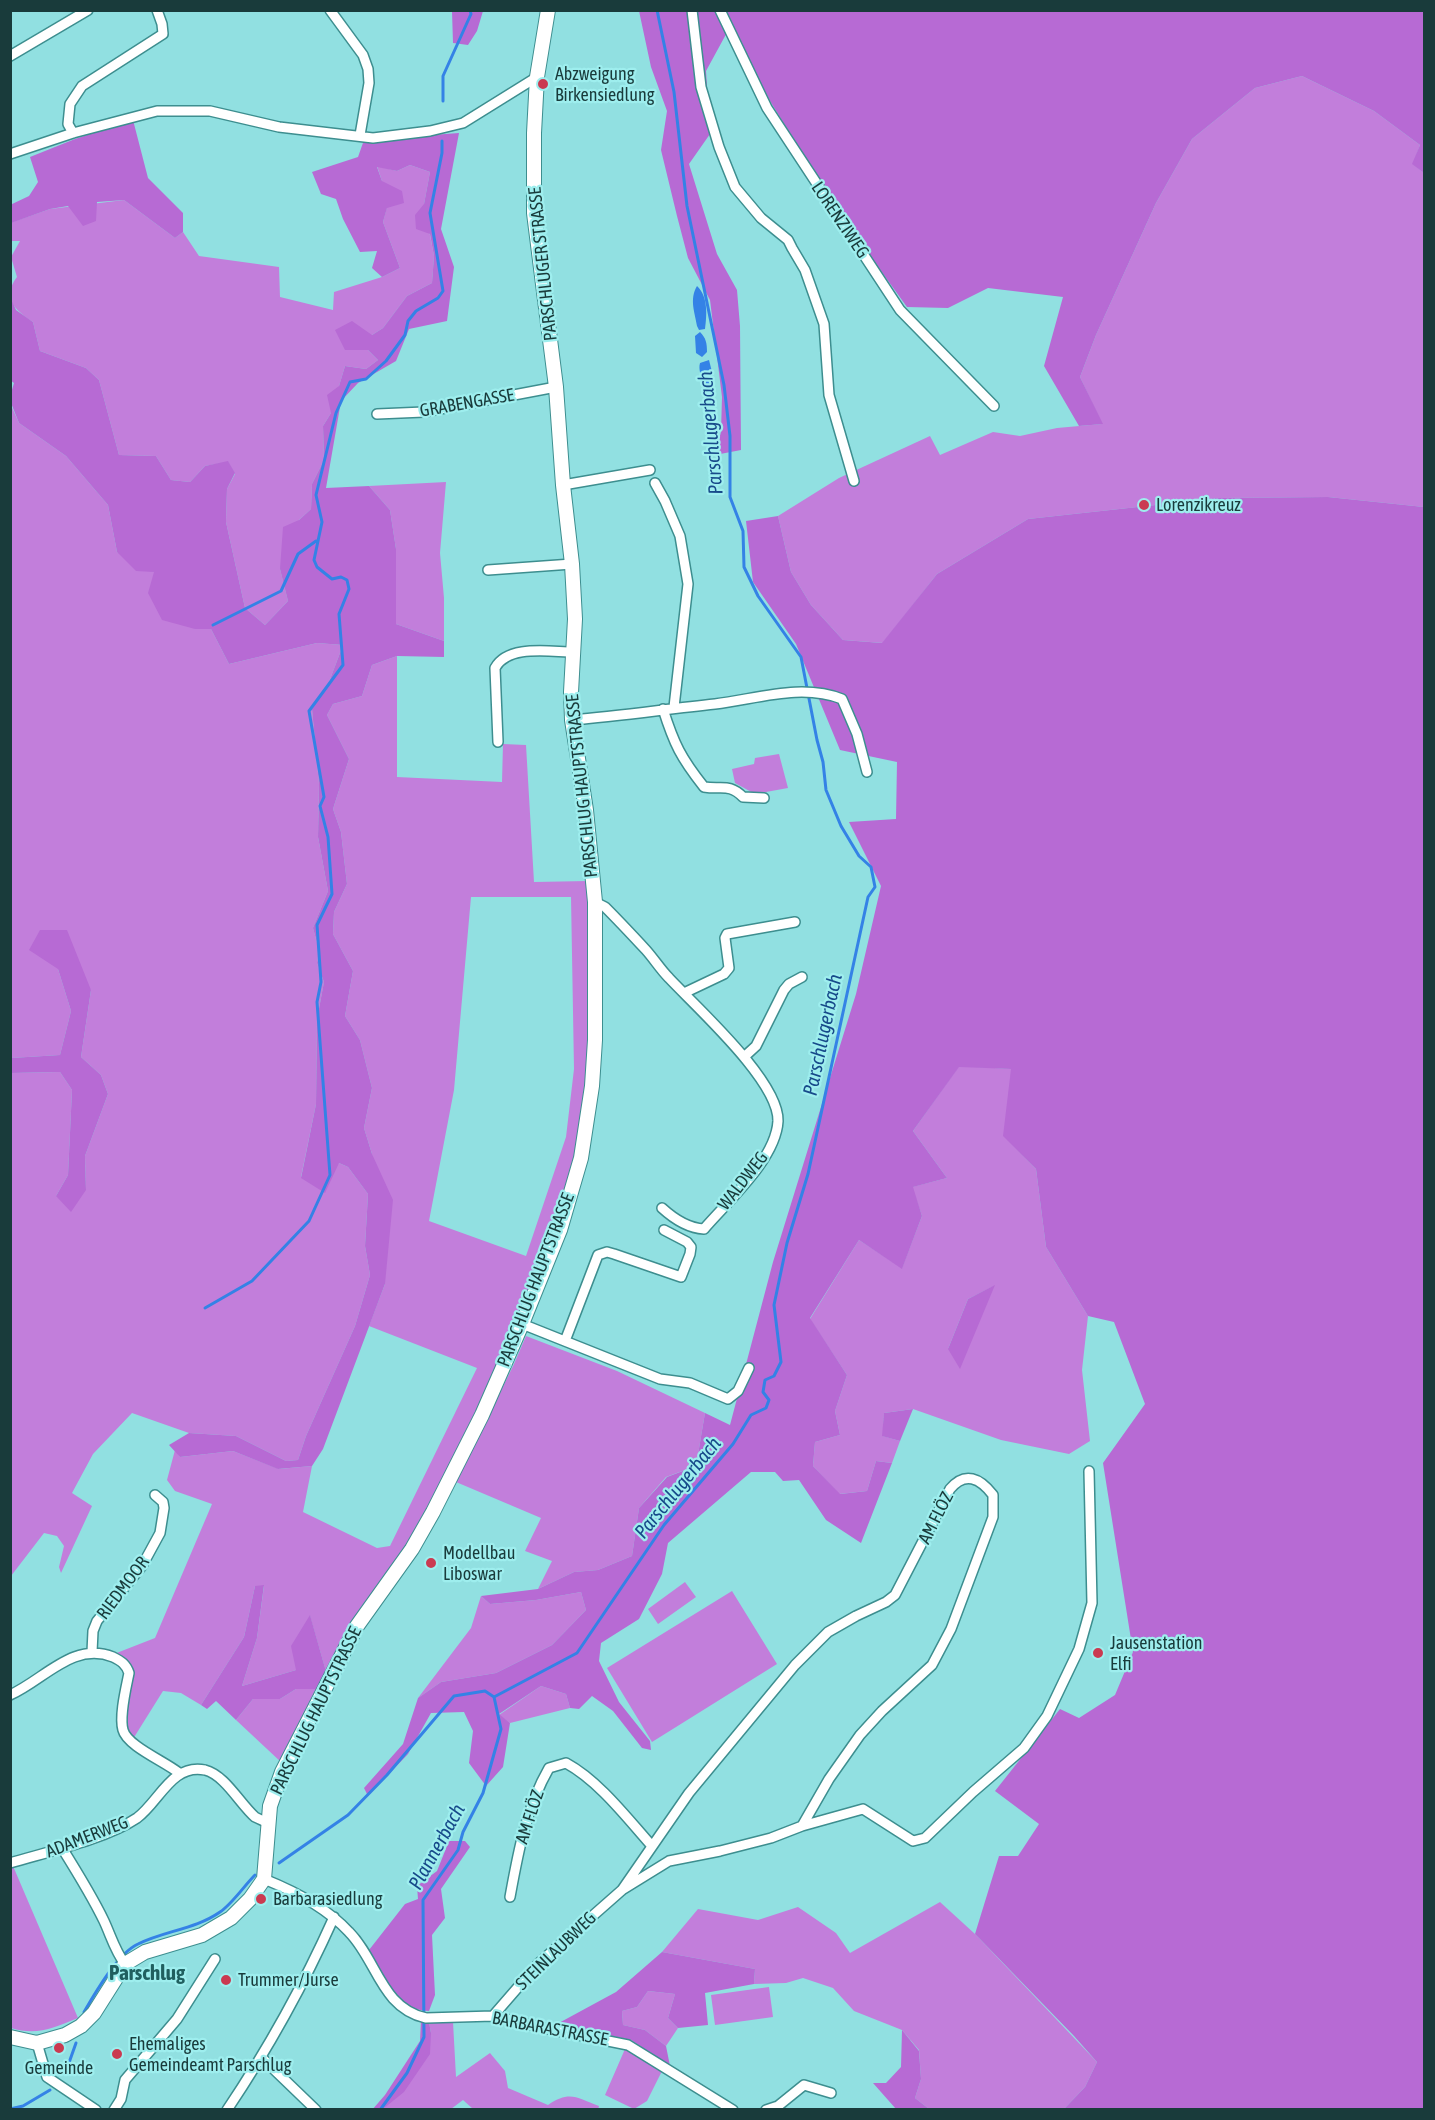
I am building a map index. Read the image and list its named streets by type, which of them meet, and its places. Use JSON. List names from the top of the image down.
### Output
{
  "streets": {
    "main road": ["PARSCHLUGER STRASSE", "PARSCHLUG HAUPTSTRASSE"],
    "street": [
      "LORENZIWEG",
      "GRABENGASSE",
      "WALDWEG",
      "AM FLÖZ",
      "RIEDMOOR",
      "ADAMERWEG",
      "STEINLAUBWEG",
      "BARBARASTRASSE"
    ]
  },
  "crossings": [
    ["PARSCHLUGER STRASSE", "GRABENGASSE"],
    ["PARSCHLUGER STRASSE", "PARSCHLUG HAUPTSTRASSE"],
    ["PARSCHLUG HAUPTSTRASSE", "WALDWEG"],
    ["PARSCHLUG HAUPTSTRASSE", "BARBARASTRASSE"],
    ["AM FLÖZ", "STEINLAUBWEG"],
    ["STEINLAUBWEG", "BARBARASTRASSE"]
  ],
  "districts": ["Parschlug"],
  "water": ["Parschlugerbach", "Plannerbach"],
  "places": [
    "Abzweigung Birkensiedlung",
    "Lorenzikreuz",
    "Modellbau Liboswar",
    "Jausenstation Elfi",
    "Barbarasiedlung",
    "Trummer/Jurse",
    "Gemeinde",
    "Ehemaliges Gemeindeamt Parschlug"
  ]
}
